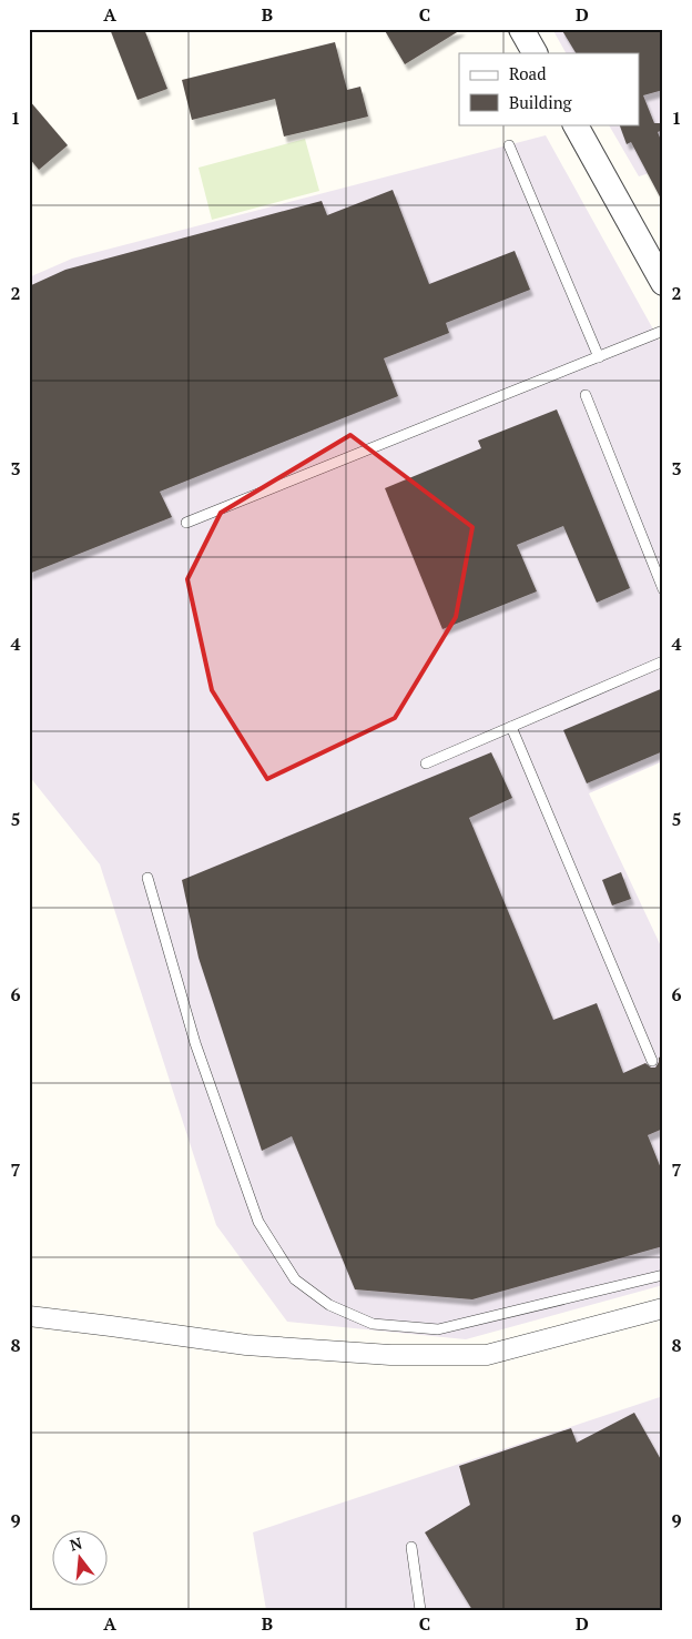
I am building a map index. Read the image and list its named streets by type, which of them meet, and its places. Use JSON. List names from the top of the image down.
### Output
{
  "legend": ["Road", "Building"],
  "north": "top",
  "grid": {
    "columns": [
      "A",
      "B",
      "C",
      "D"
    ],
    "rows": [
      "1",
      "2",
      "3",
      "4",
      "5",
      "6",
      "7",
      "8",
      "9"
    ]
  }
}
